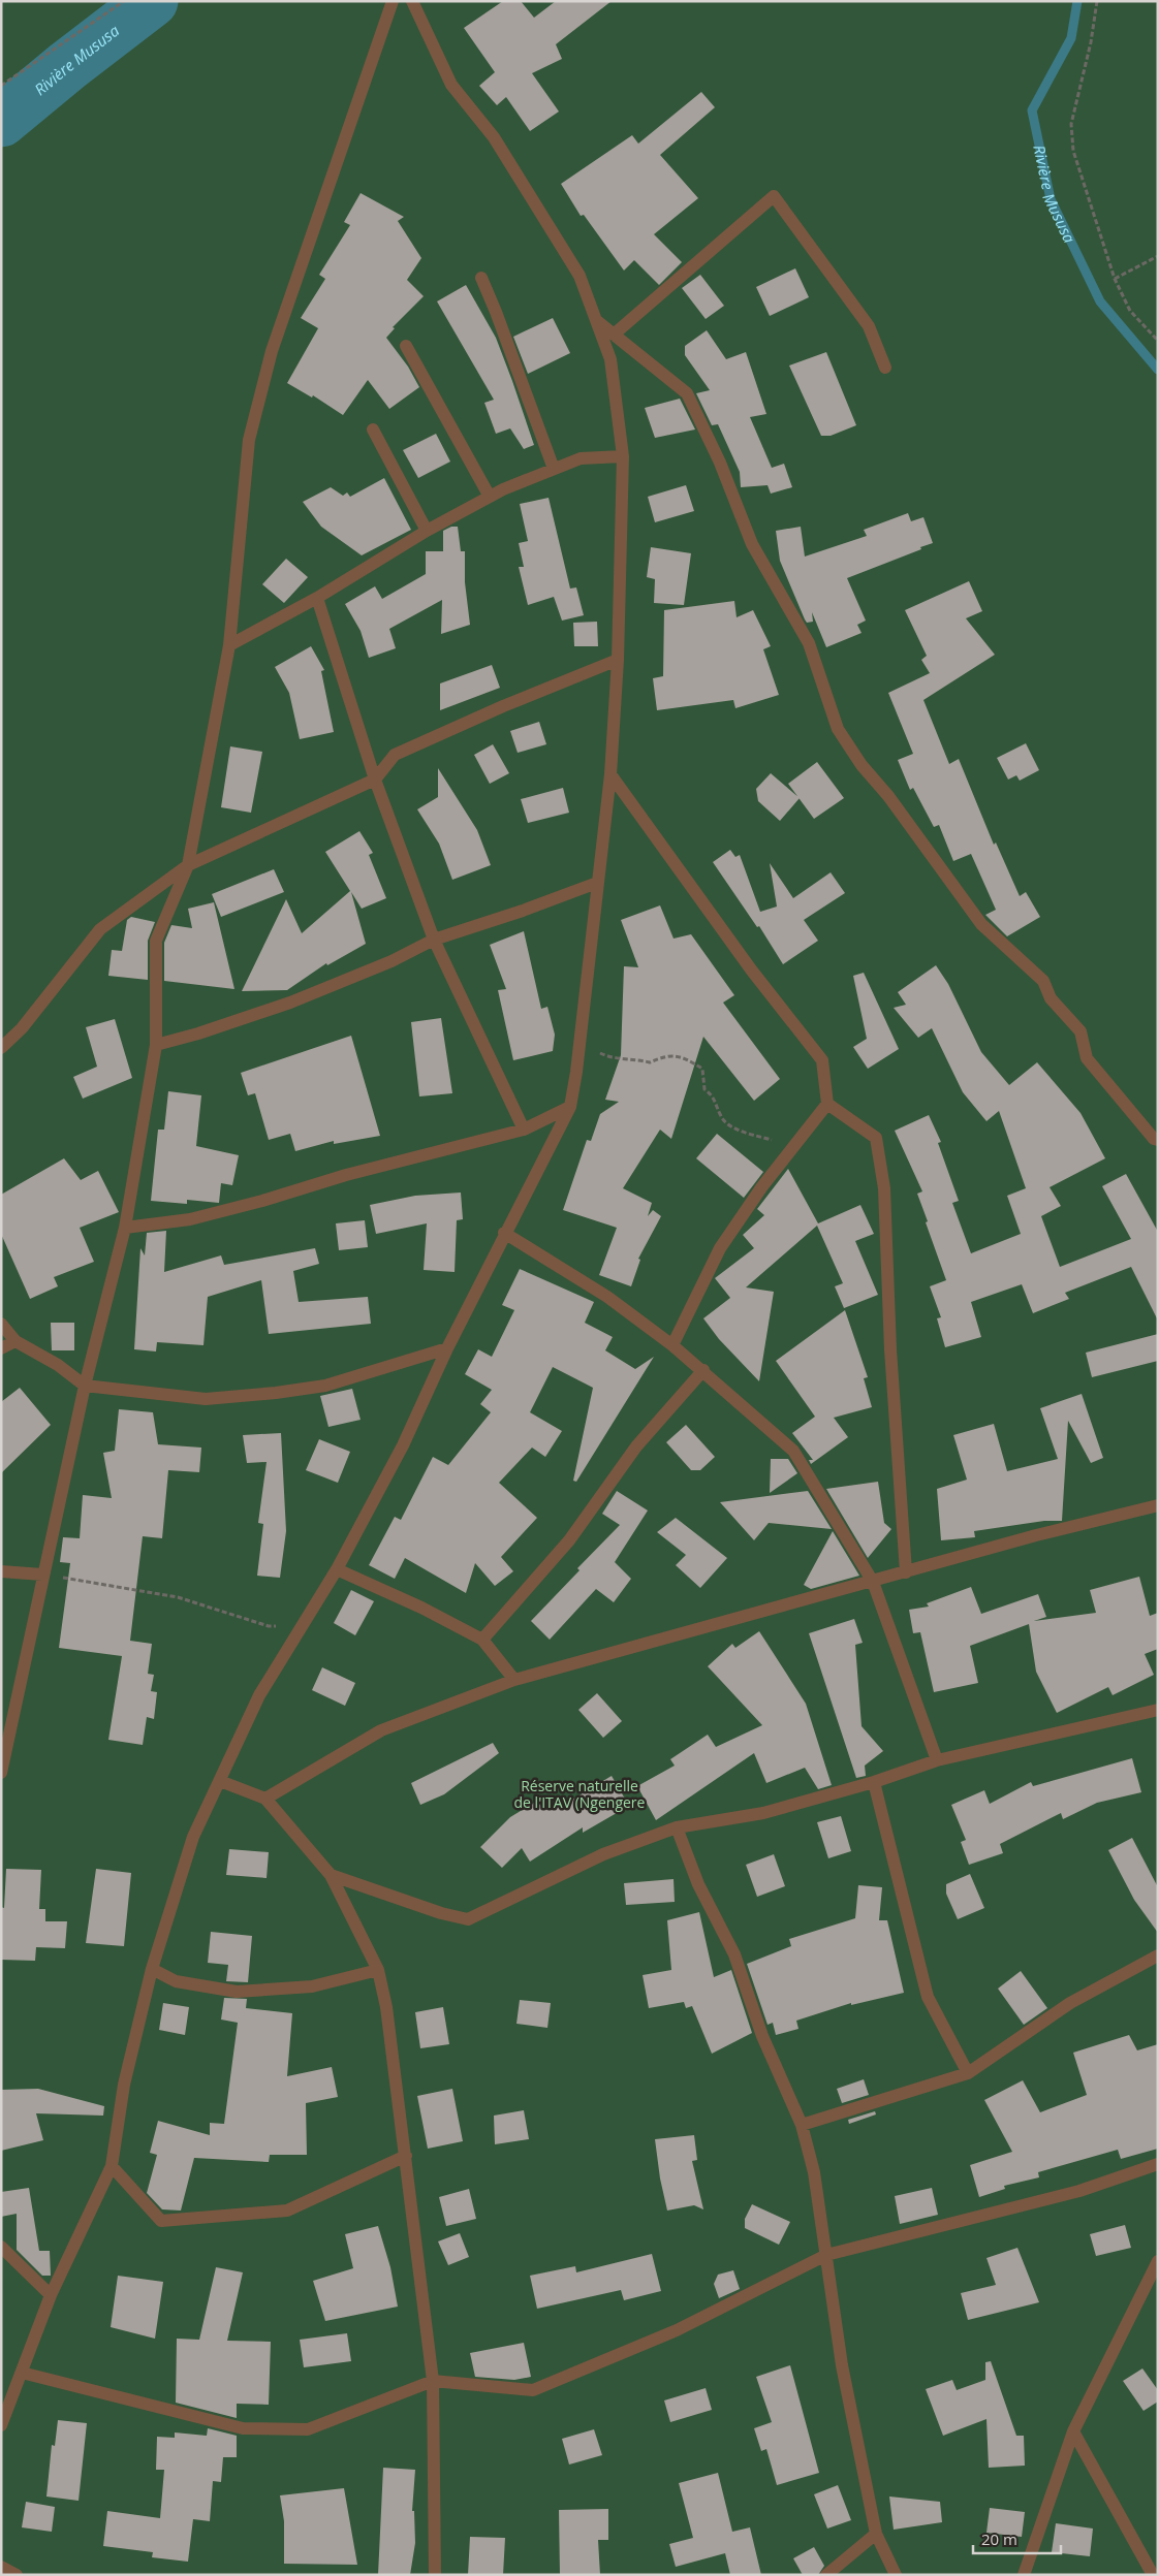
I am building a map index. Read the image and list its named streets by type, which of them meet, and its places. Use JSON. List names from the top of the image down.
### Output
{
  "water": ["Rivière Mususa"],
  "parks": ["Réserve naturelle de l'ITAV (Ngengere"],
  "scale_bar": "20 m"
}
